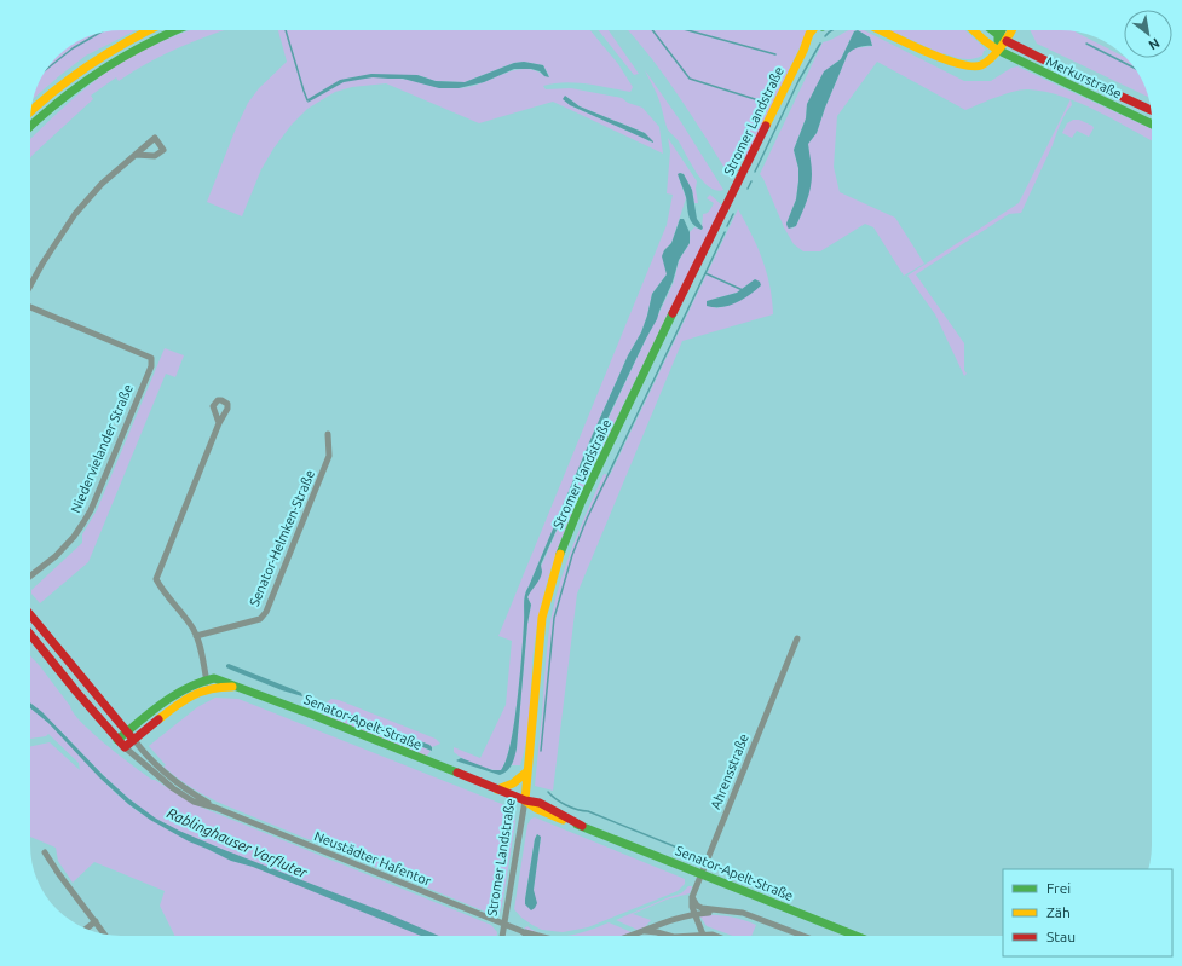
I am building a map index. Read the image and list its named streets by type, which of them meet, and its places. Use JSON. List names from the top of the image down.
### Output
{
  "streets": {
    "main road": ["Merkurstraße", "Stromer Landstraße", "Senator-Apelt-Straße"],
    "street": [
      "Niedervielander Straße",
      "Senator-Helmken-Straße",
      "Ahrensstraße",
      "Neustädter Hafentor"
    ]
  },
  "crossings": [
    ["Stromer Landstraße", "Senator-Apelt-Straße"],
    ["Stromer Landstraße", "Neustädter Hafentor"],
    ["Senator-Apelt-Straße", "Ahrensstraße"],
    ["Senator-Apelt-Straße", "Neustädter Hafentor"]
  ],
  "water": ["Rablinghauser Vorfluter"],
  "legend": ["Frei", "Zäh", "Stau"],
  "north": "bottom right"
}
